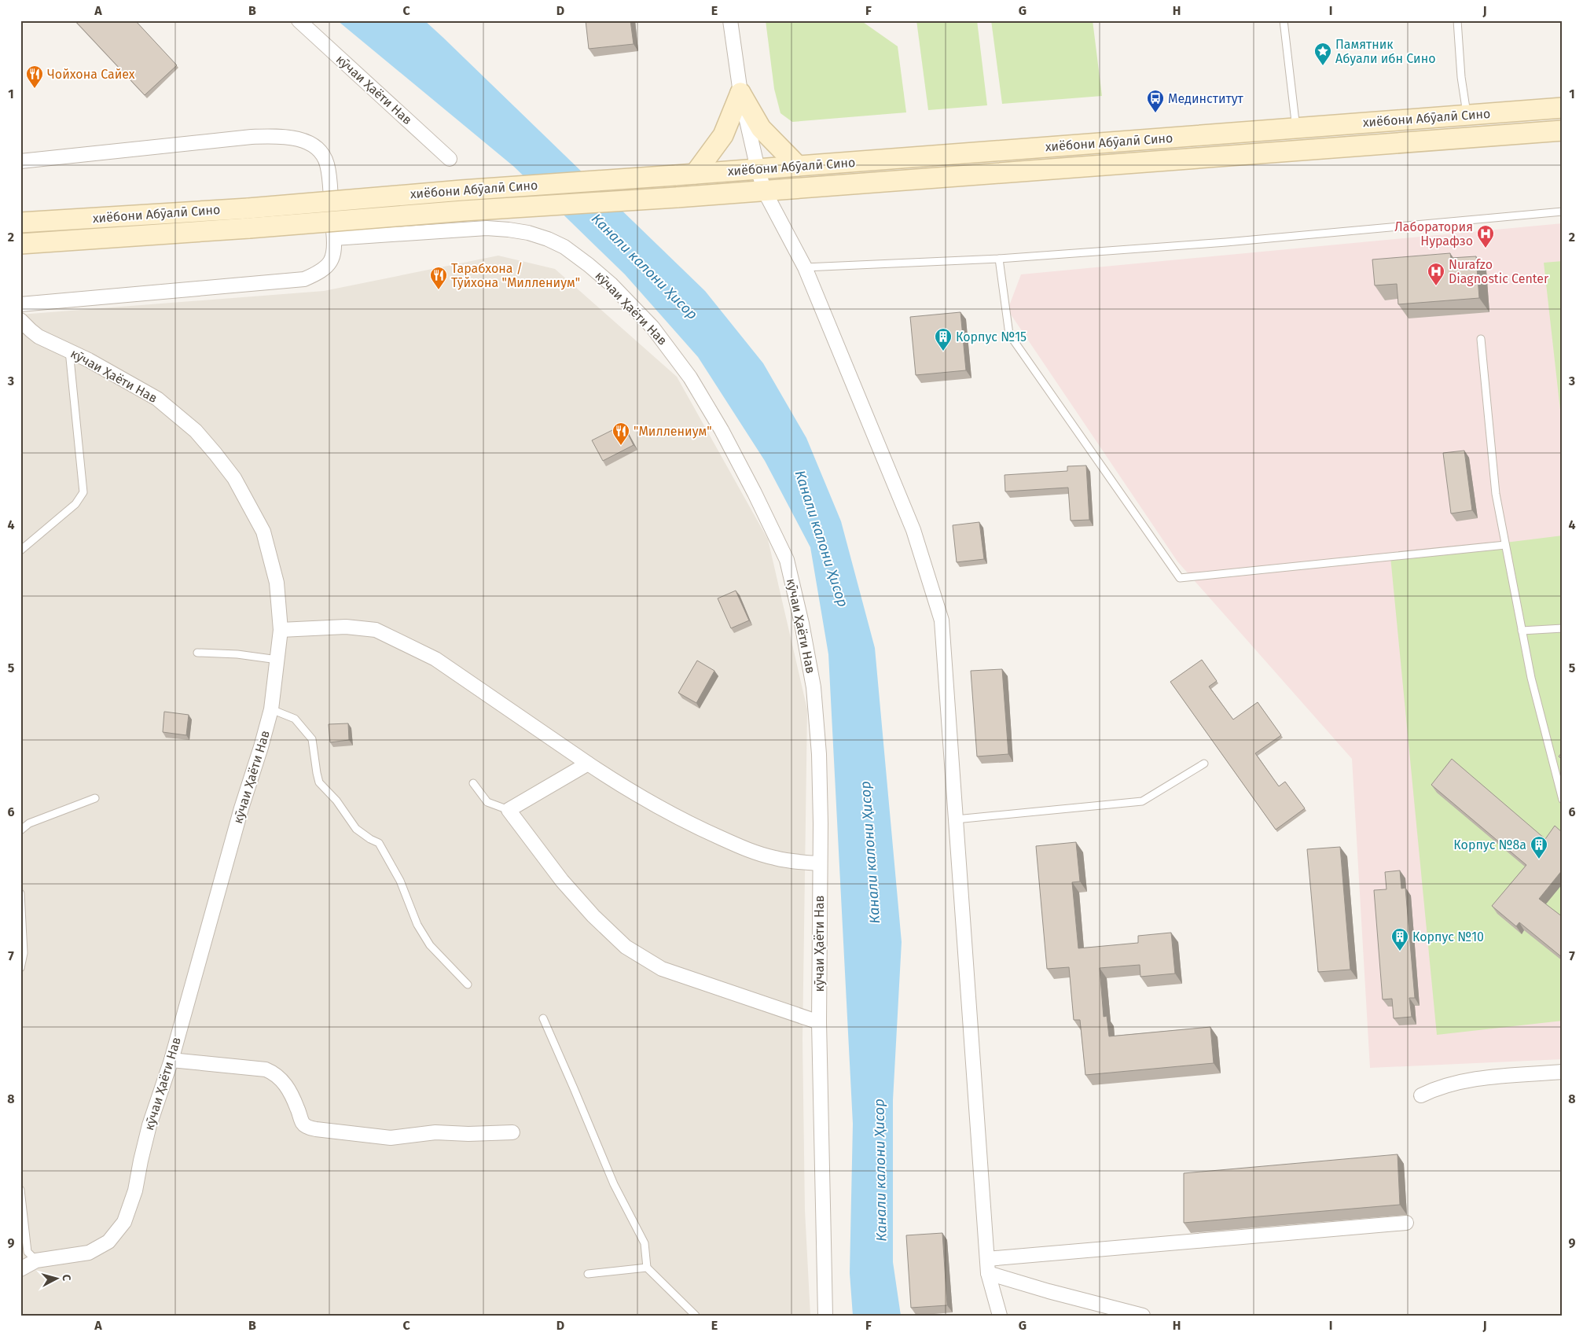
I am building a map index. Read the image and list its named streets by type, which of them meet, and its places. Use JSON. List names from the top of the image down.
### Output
{
  "streets": {
    "main road": ["хиёбони Абӯалӣ Сино"],
    "street": ["кӯчаи Ҳаёти Нав"]
  },
  "water": ["Канали калони Ҳисор"],
  "places": {
    "place": ["Памятник Абуали ибн Сино"],
    "restaurant": ["Чойхона Сайех", "Тарабхона / Тӯйхона \"Миллениум\"", "\"Миллениум\""],
    "bus stop": ["Мединститут"],
    "hospital": ["Лаборатория Нурафзо", "Nurafzo Diagnostic Center"],
    "building": ["Корпус №15", "Корпус №8а", "Корпус №10"]
  },
  "north": "right",
  "grid": {
    "columns": [
      "A",
      "B",
      "C",
      "D",
      "E",
      "F",
      "G",
      "H",
      "I",
      "J"
    ],
    "rows": [
      "1",
      "2",
      "3",
      "4",
      "5",
      "6",
      "7",
      "8",
      "9"
    ]
  }
}
